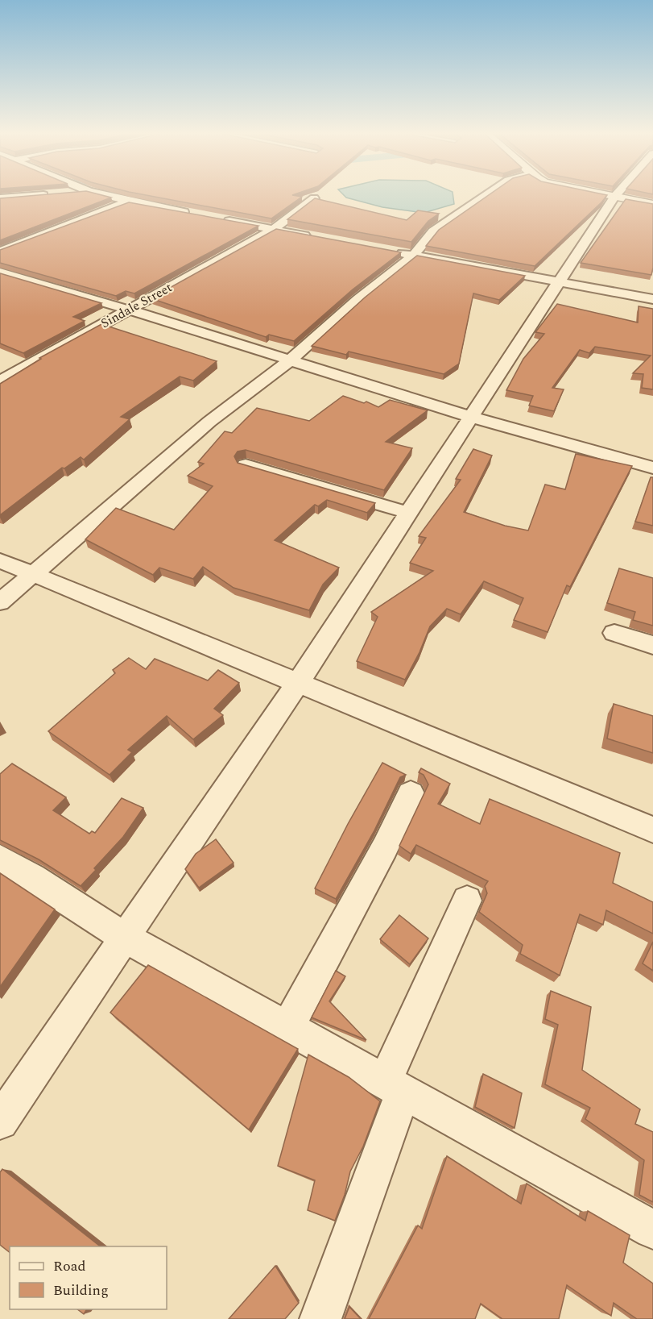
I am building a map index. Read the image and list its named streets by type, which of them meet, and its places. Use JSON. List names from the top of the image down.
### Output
{
  "streets": {
    "street": ["Sindale Street"]
  },
  "legend": ["Road", "Building"]
}
